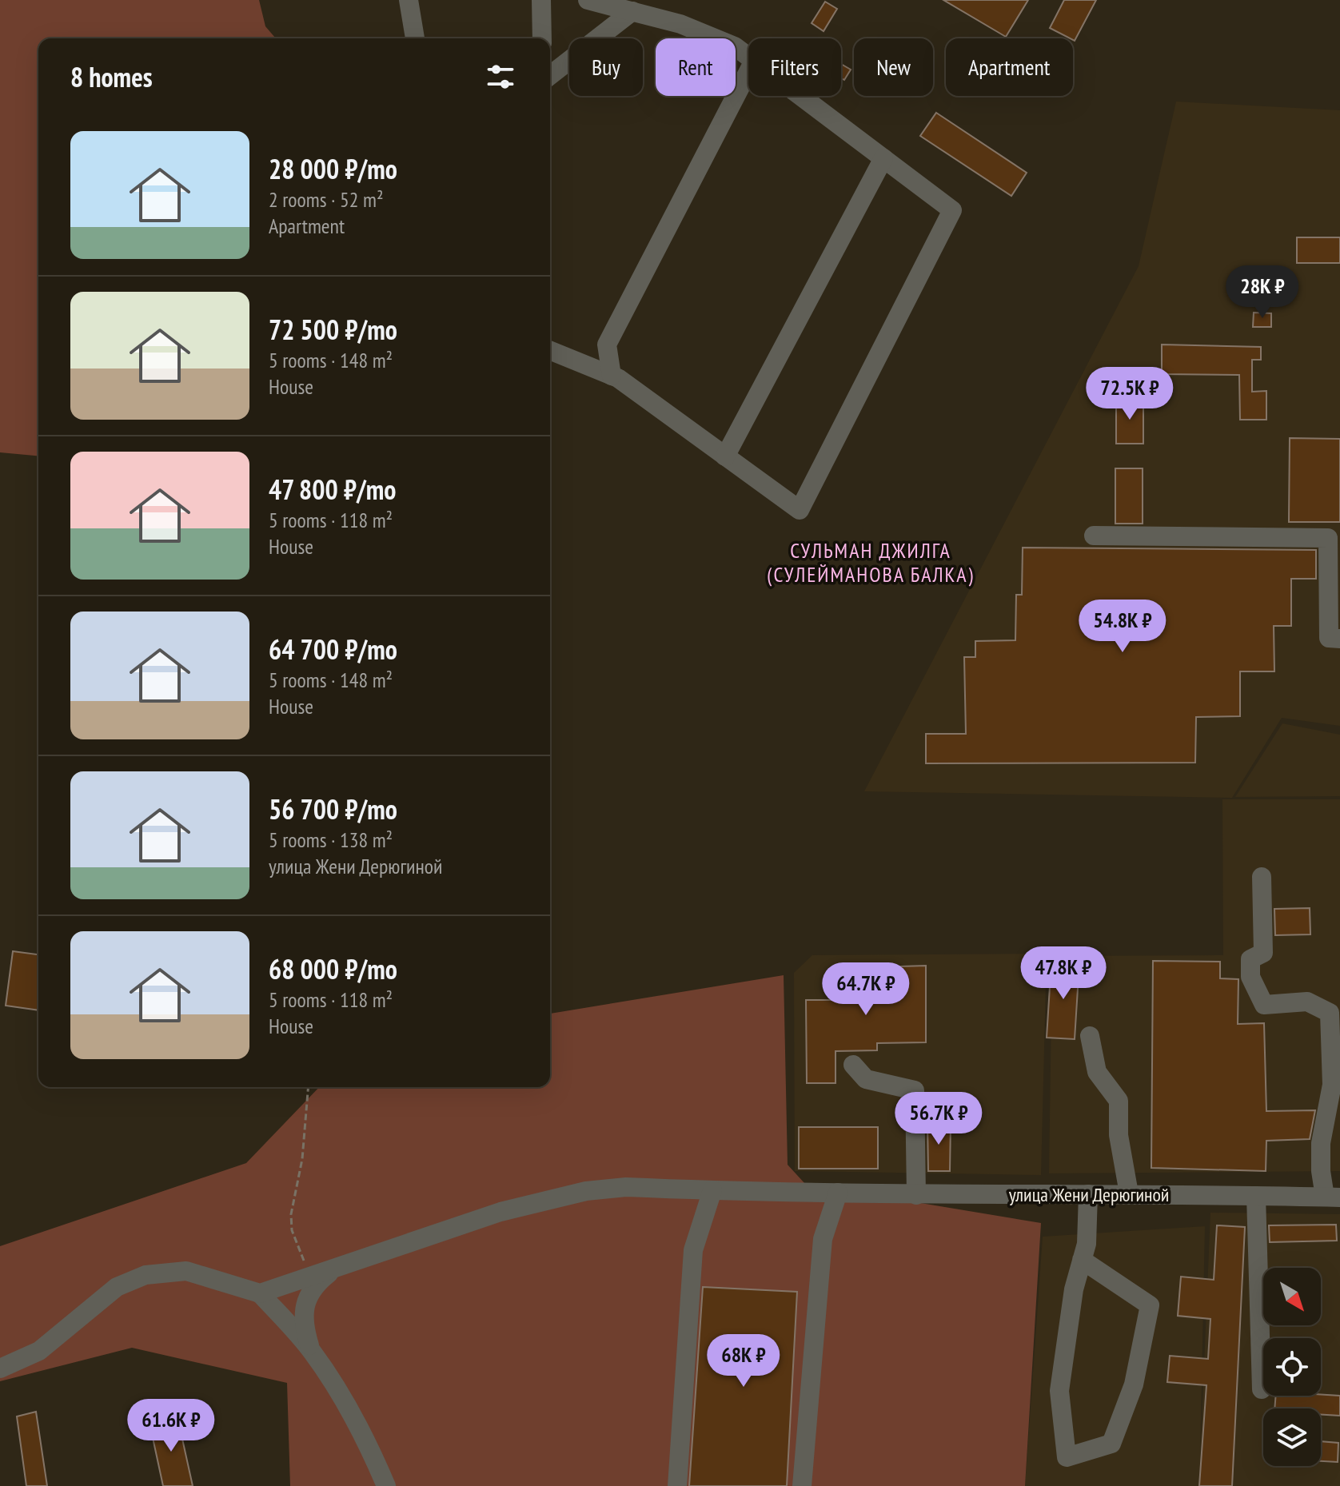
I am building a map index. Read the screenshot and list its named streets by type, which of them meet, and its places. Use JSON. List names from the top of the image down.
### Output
{
  "streets": {
    "street": ["улица Жени Дерюгиной"]
  },
  "districts": ["СУЛЬМАН ДЖИЛГА (СУЛЕЙМАНОВА БАЛКА)"],
  "north": "bottom right",
  "page": {
    "chip": [
      "Buy",
      "Rent",
      "Filters",
      "New",
      "Apartment"
    ],
    "heading": "8 homes",
    "list": [
      {
        "name": "28 000 ₽/mo",
        "note": "2 rooms · 52 m² · Apartment"
      },
      {
        "name": "72 500 ₽/mo",
        "note": "5 rooms · 148 m² · House"
      },
      {
        "name": "47 800 ₽/mo",
        "note": "5 rooms · 118 m² · House"
      },
      {
        "name": "64 700 ₽/mo",
        "note": "5 rooms · 148 m² · House"
      },
      {
        "name": "56 700 ₽/mo",
        "note": "5 rooms · 138 m² · улица Жени Дерюгиной"
      },
      {
        "name": "68 000 ₽/mo",
        "note": "5 rooms · 118 m² · House"
      }
    ],
    "price": [
      "28K ₽",
      "72.5K ₽",
      "54.8K ₽",
      "47.8K ₽",
      "64.7K ₽",
      "56.7K ₽",
      "68K ₽",
      "61.6K ₽"
    ]
  }
}
